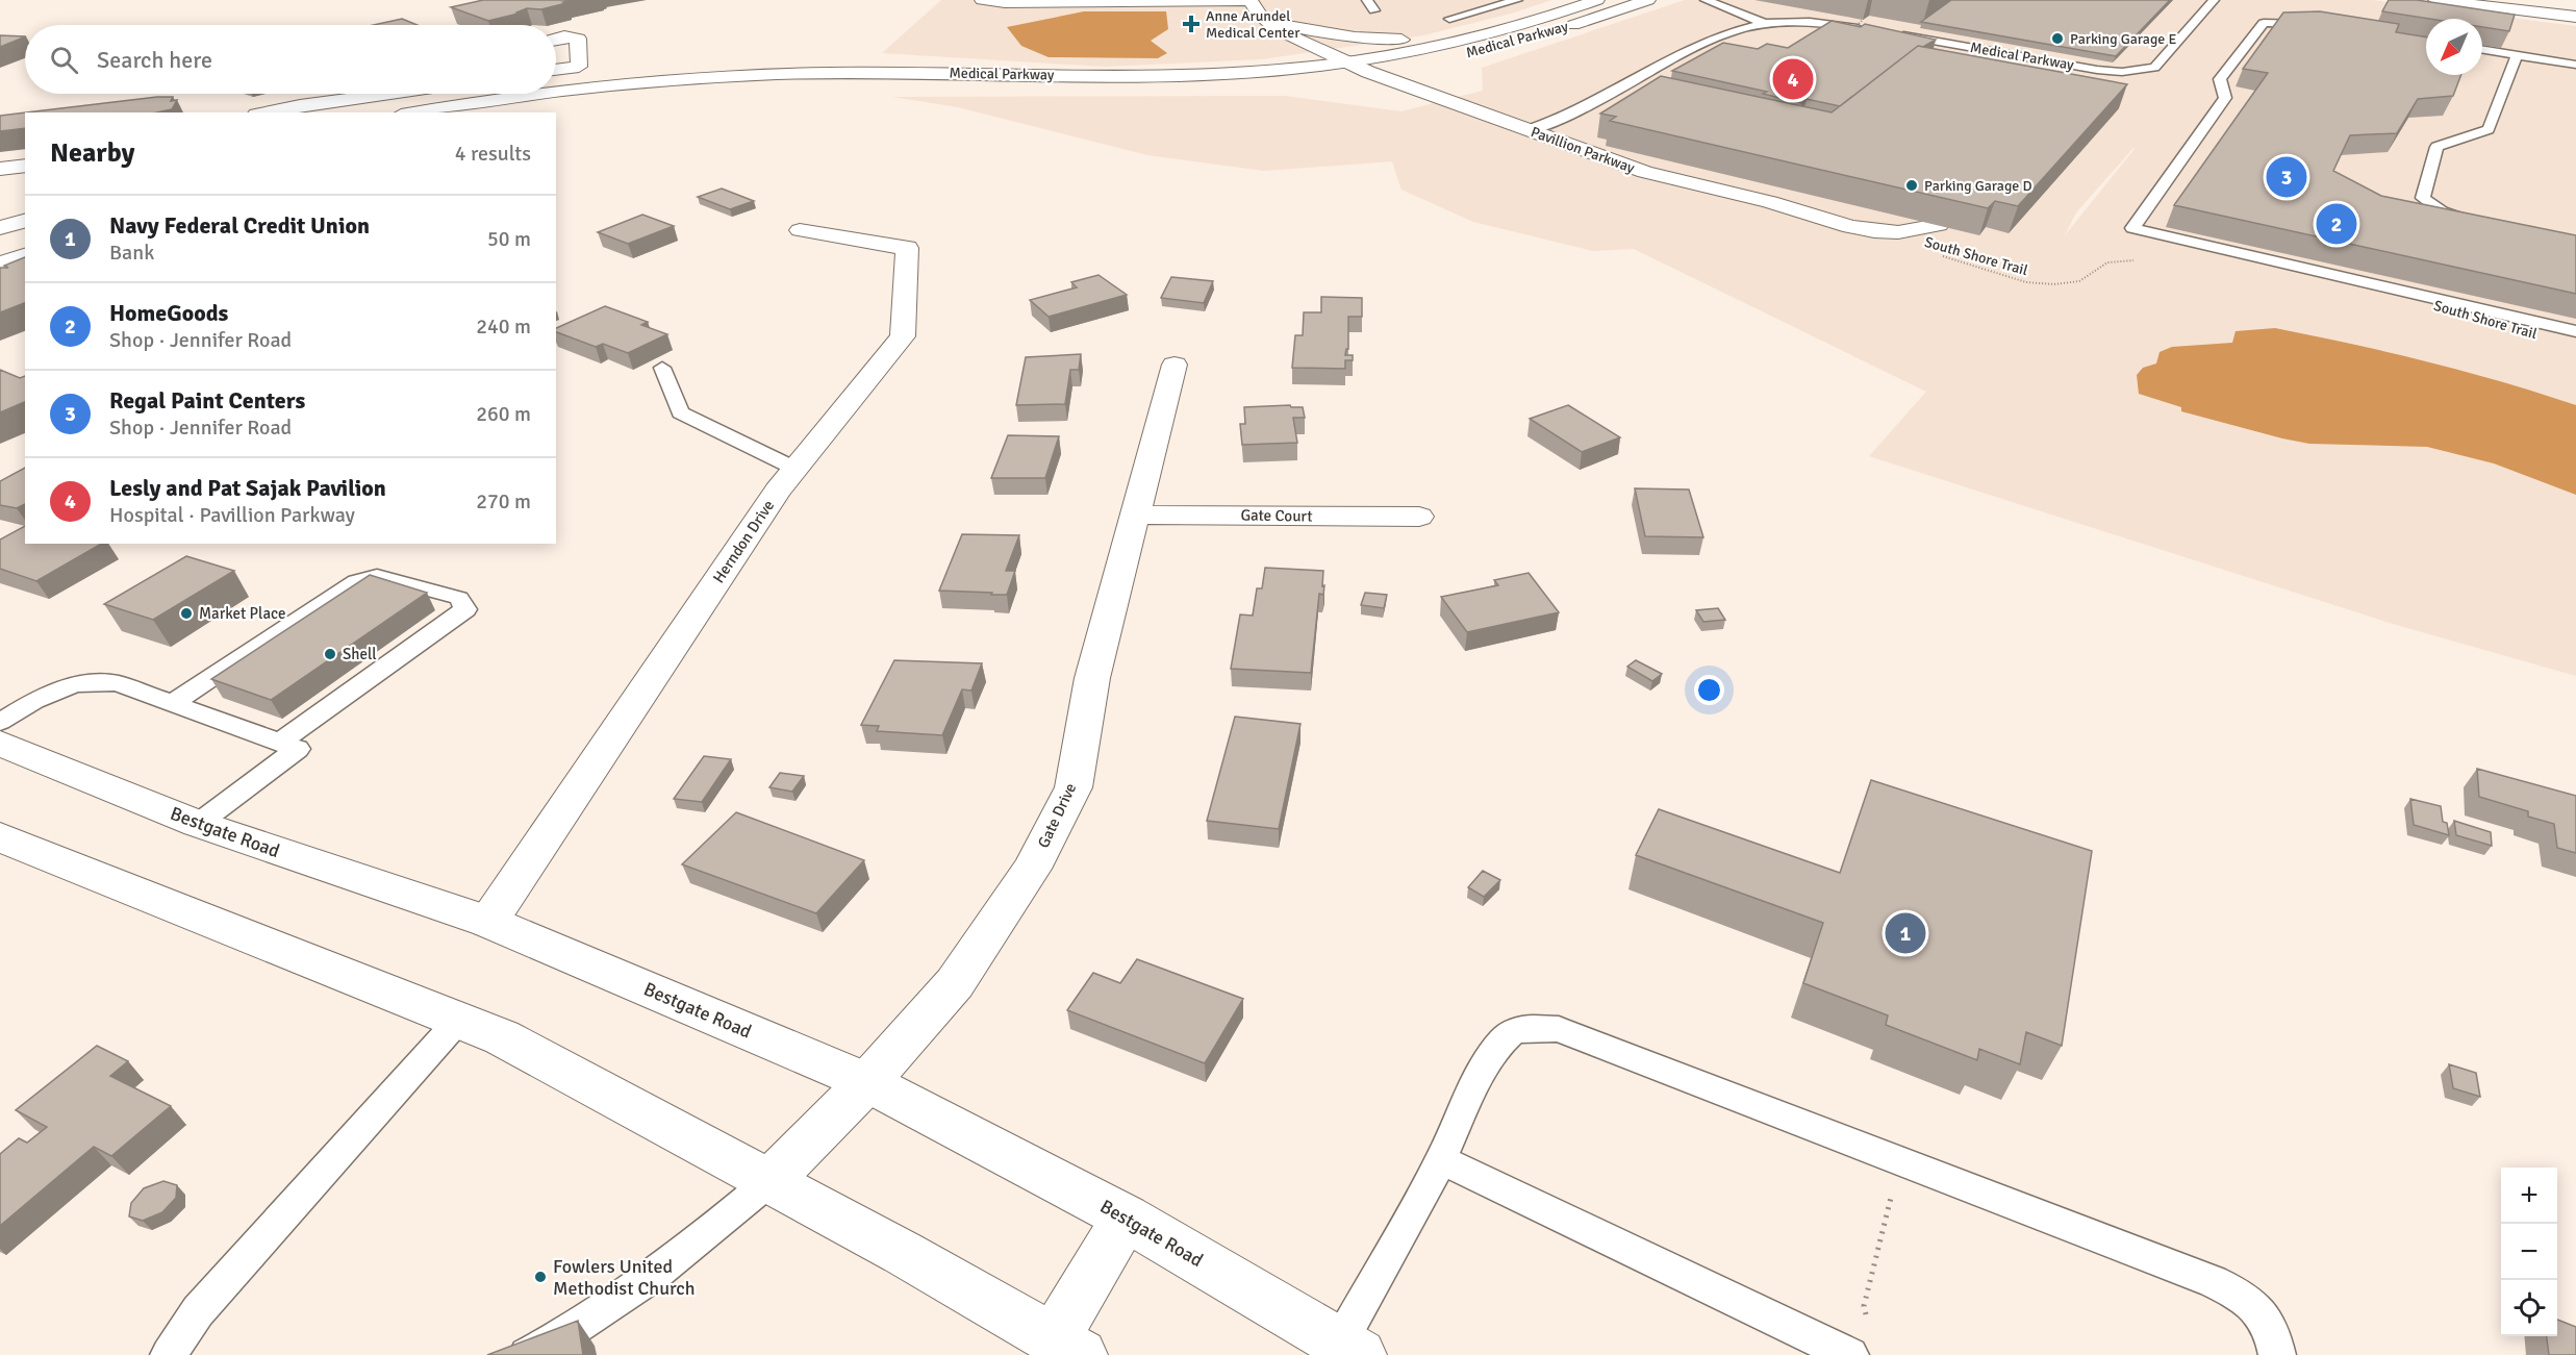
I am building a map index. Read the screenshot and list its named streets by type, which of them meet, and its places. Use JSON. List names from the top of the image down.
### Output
{
  "streets": {
    "main road": [
      "Medical Parkway",
      "Pavillion Parkway",
      "Gate Court",
      "Herndon Drive",
      "Gate Drive",
      "Bestgate Road"
    ],
    "path": ["South Shore Trail"]
  },
  "crossings": [
    ["Medical Parkway", "Pavillion Parkway"],
    ["Gate Court", "Gate Drive"],
    ["Herndon Drive", "Bestgate Road"],
    ["Gate Drive", "Bestgate Road"]
  ],
  "places": {
    "health": ["Anne Arundel Medical Center"],
    "other": [
      "Parking Garage E",
      "Parking Garage D",
      "Market Place",
      "Shell",
      "Fowlers United Methodist Church"
    ]
  },
  "north": "bottom left",
  "page": {
    "search": "Search here",
    "pins": [
      "4",
      "3",
      "2",
      "1"
    ],
    "heading": ["Nearby", "4 results"],
    "list": [
      {
        "mark": "1",
        "name": "Navy Federal Credit Union",
        "note": "Bank",
        "value": "50 m"
      },
      {
        "mark": "2",
        "name": "HomeGoods",
        "note": "Shop · Jennifer Road",
        "value": "240 m"
      },
      {
        "mark": "3",
        "name": "Regal Paint Centers",
        "note": "Shop · Jennifer Road",
        "value": "260 m"
      },
      {
        "mark": "4",
        "name": "Lesly and Pat Sajak Pavilion",
        "note": "Hospital · Pavillion Parkway",
        "value": "270 m"
      }
    ],
    "map_buttons": ["+", "−"]
  }
}
